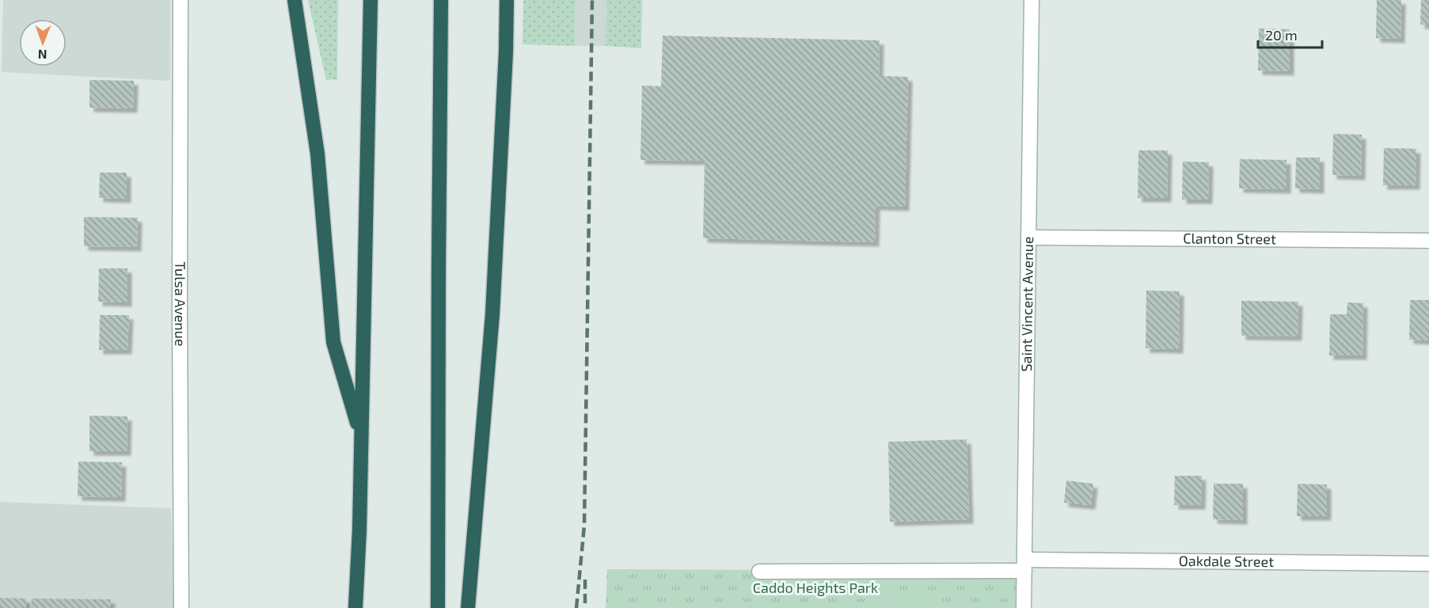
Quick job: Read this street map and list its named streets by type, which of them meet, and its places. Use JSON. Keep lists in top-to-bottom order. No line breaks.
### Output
{"streets":{"street":["Clanton Street","Tulsa Avenue","Saint Vincent Avenue","Oakdale Street"]},"crossings":[["Clanton Street","Saint Vincent Avenue"],["Saint Vincent Avenue","Oakdale Street"]],"parks":["Caddo Heights Park"],"scale_bar":"20 m","north":"bottom"}
